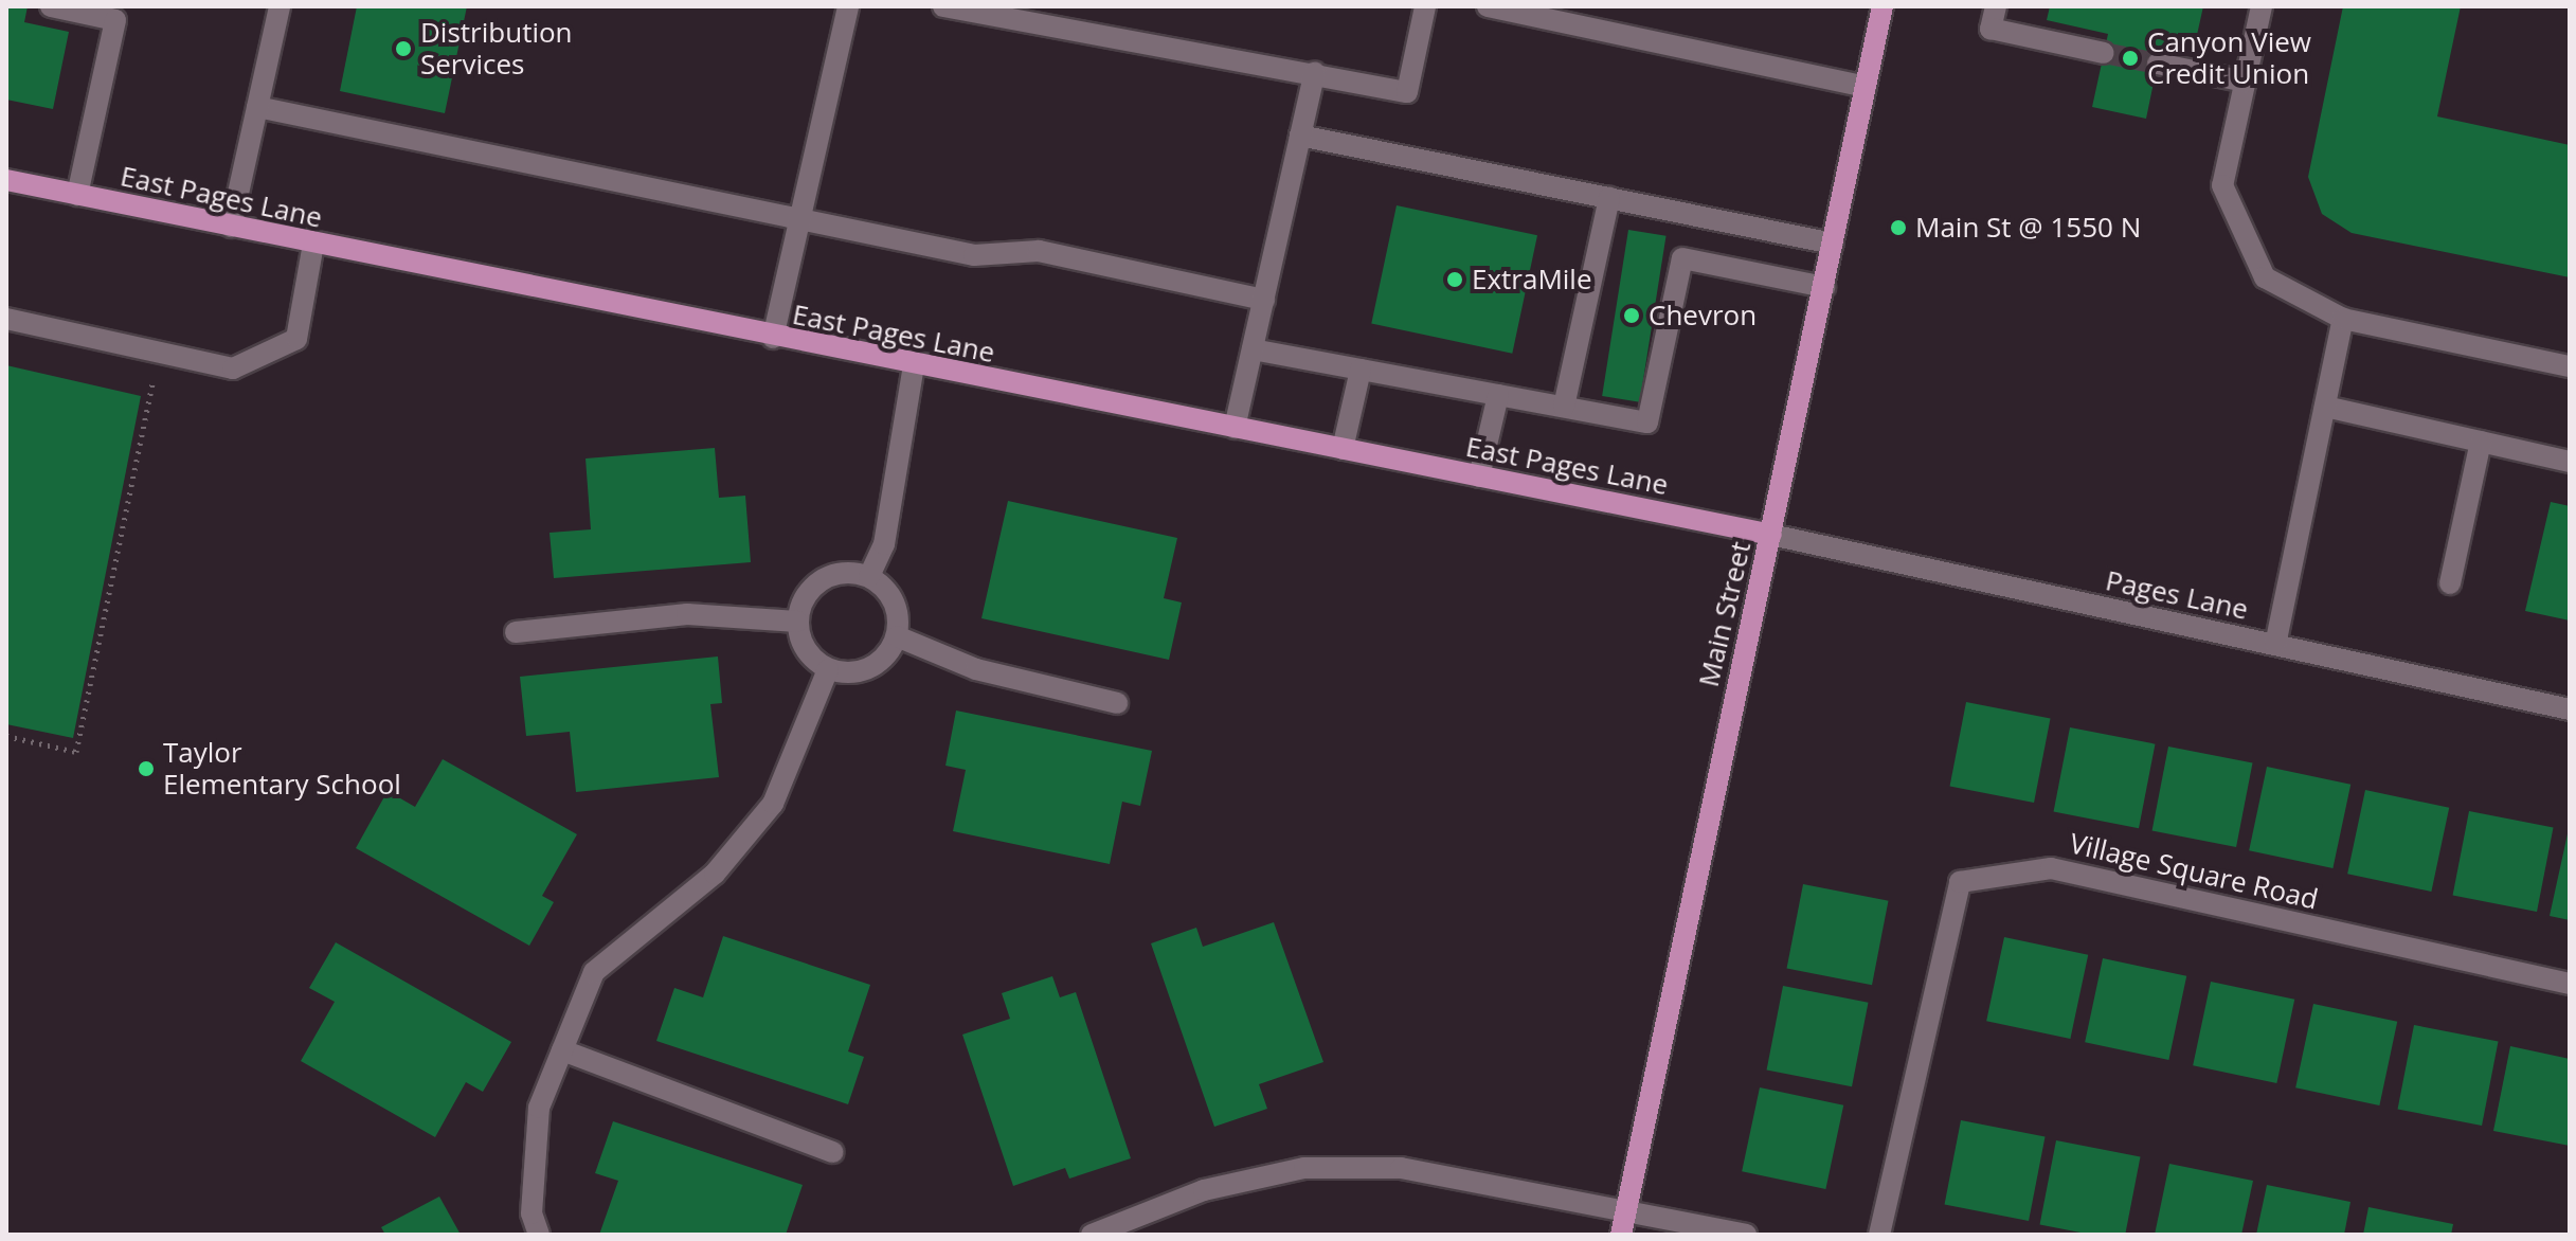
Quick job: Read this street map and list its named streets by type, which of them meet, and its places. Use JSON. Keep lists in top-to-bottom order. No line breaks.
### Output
{"streets":{"main road":["East Pages Lane","Main Street"],"street":["Pages Lane","Village Square Road"]},"crossings":[["East Pages Lane","Pages Lane"],["East Pages Lane","Main Street"],["Pages Lane","Main Street"]],"places":["Distribution Services","Canyon View Credit Union","Main St @ 1550 N","ExtraMile","Chevron","Taylor Elementary School"]}
